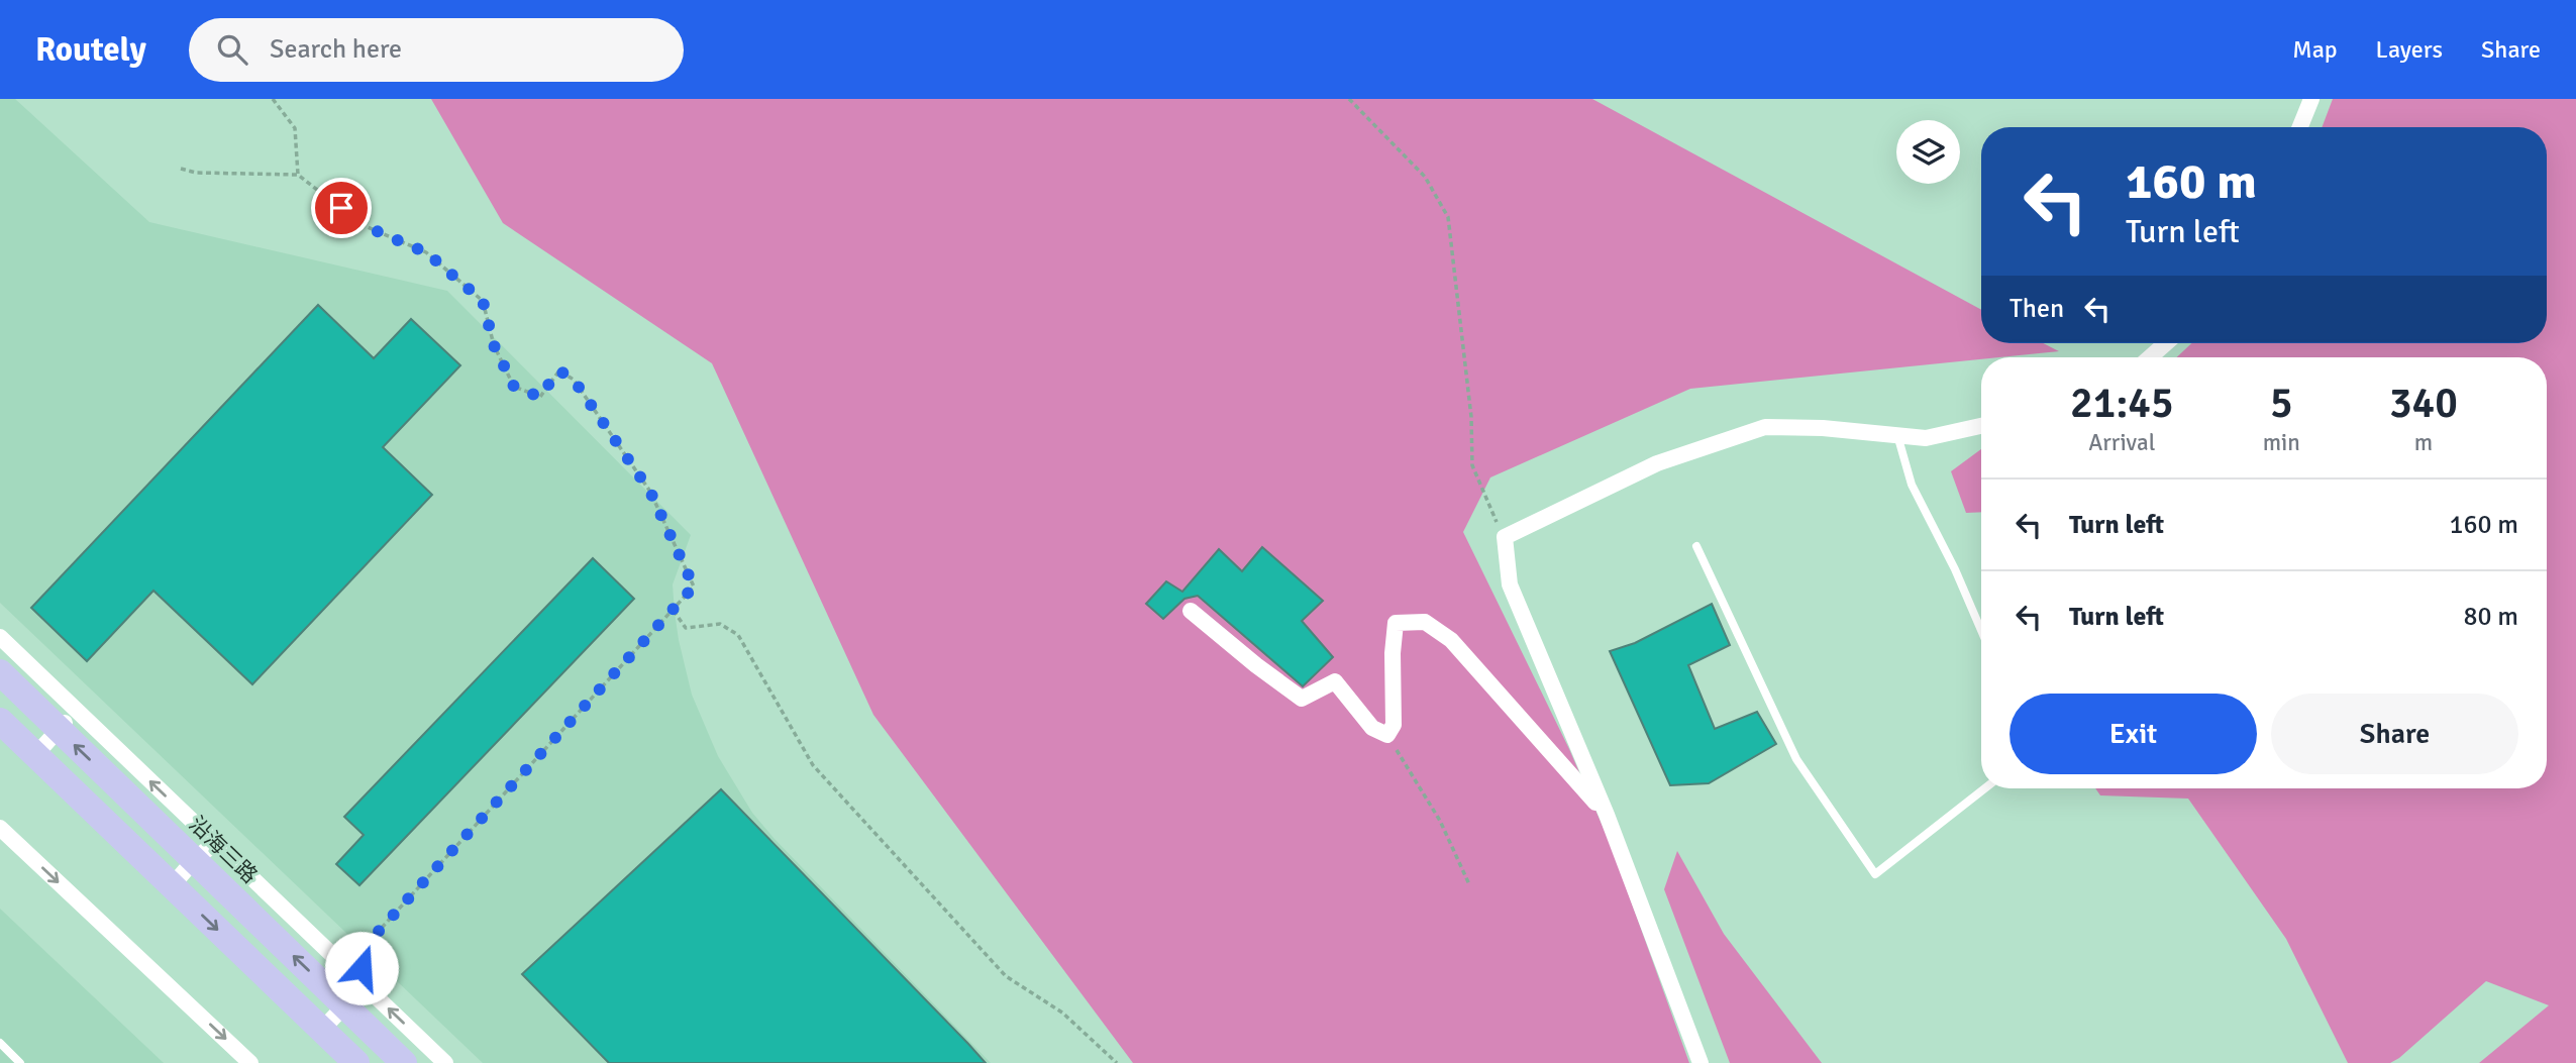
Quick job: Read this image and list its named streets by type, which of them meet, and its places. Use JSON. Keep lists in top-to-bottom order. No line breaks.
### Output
{"streets":{"main road":["沿海三路"]},"page":{"header":"Routely","search":"Search here","nav":["Map","Layers","Share"],"turn":["160 m","Turn left"],"then":"Then","eta":["21:45","Arrival","5","min","340","m"],"list":[{"name":"Turn left","value":"160 m"},{"name":"Turn left","value":"80 m"}],"buttons":["Exit","Share"]}}
